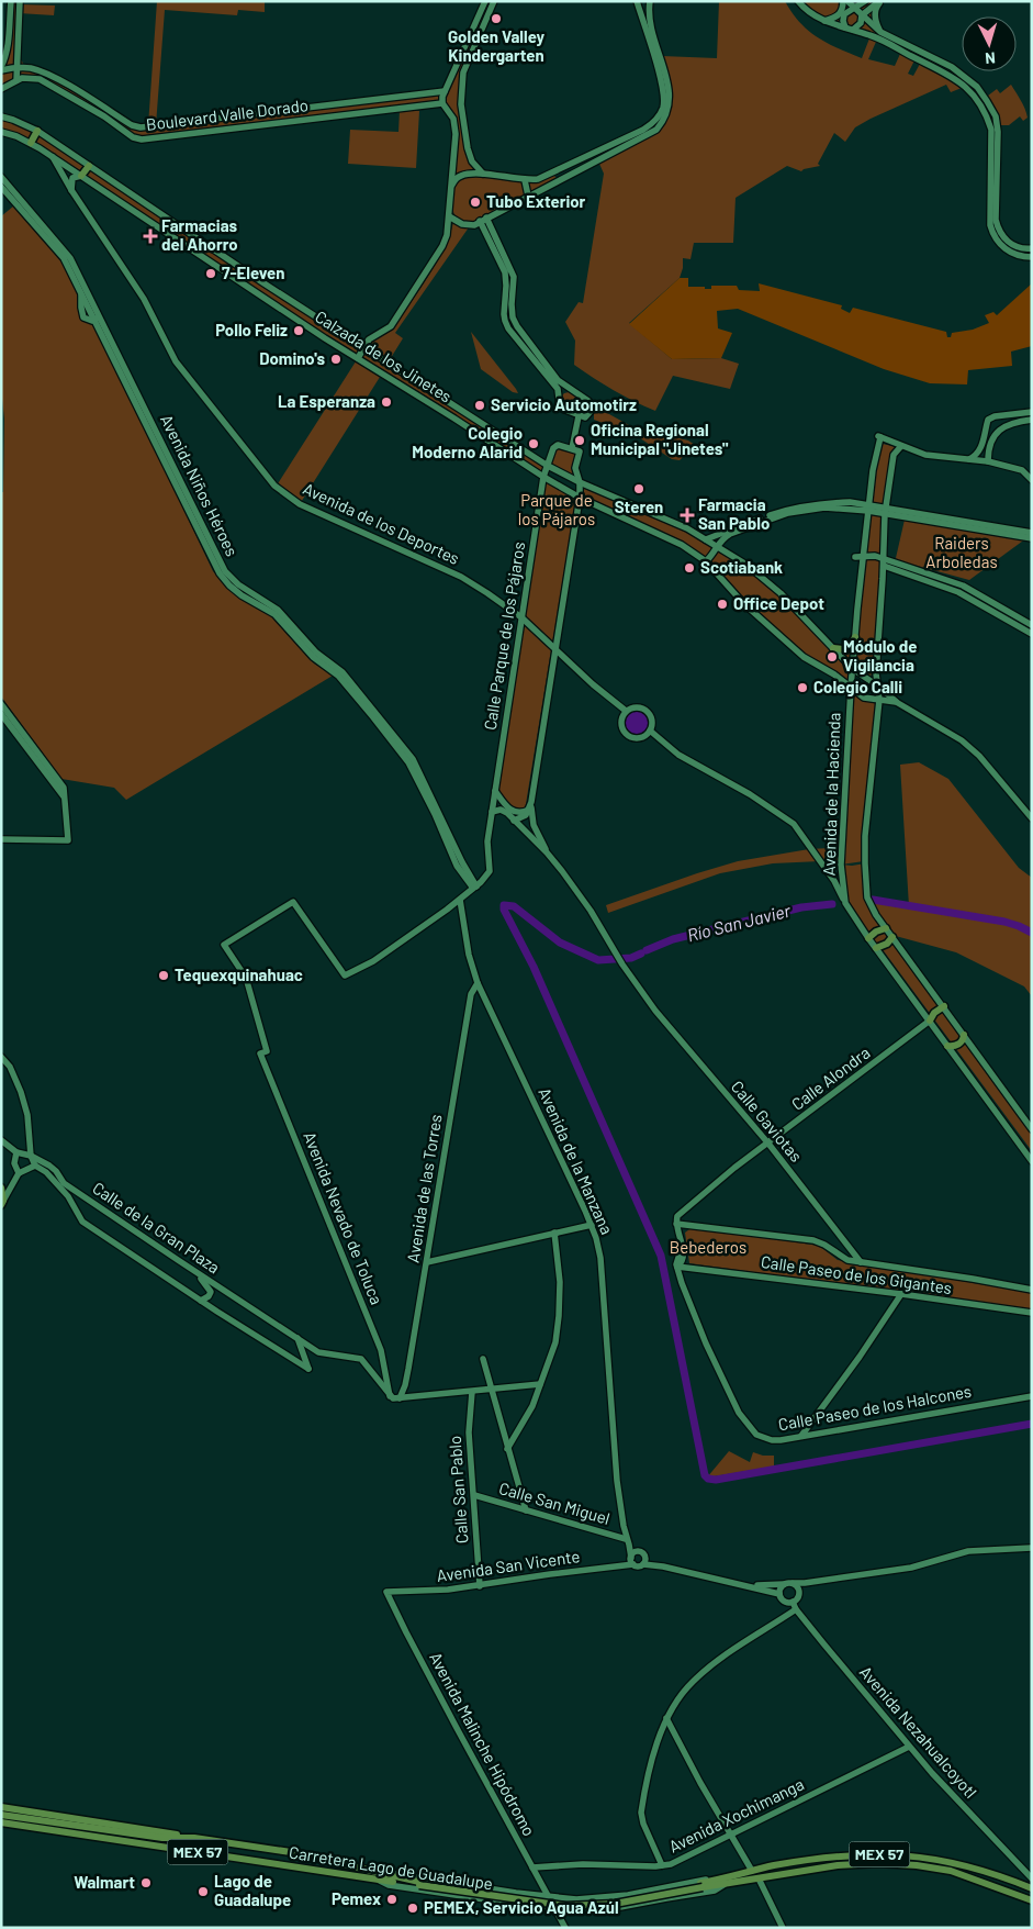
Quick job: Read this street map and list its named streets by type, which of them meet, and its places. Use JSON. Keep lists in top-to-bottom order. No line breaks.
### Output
{"streets":{"main road":["MEX 57","Carretera Lago de Guadalupe"],"street":["Boulevard Valle Dorado","Calzada de los Jinetes","Avenida Niños Héroes","Avenida de los Deportes","Calle Parque de los Pájaros","Avenida de la Hacienda","Calle Alondra","Calle Gaviotas","Avenida de la Manzana","Avenida de las Torres","Avenida Nevado de Toluca","Calle de la Gran Plaza","Calle Paseo de los Gigantes","Calle Paseo de los Halcones","Calle San Pablo","Calle San Miguel","Avenida San Vicente","Avenida Nezahualcoyotl","Avenida Malinche Hipódromo","Avenida Xochimanga"]},"crossings":[["Calzada de los Jinetes","Avenida de los Deportes"],["Calzada de los Jinetes","Calle Parque de los Pájaros"],["Calzada de los Jinetes","Avenida de la Hacienda"],["Avenida Niños Héroes","Calle Parque de los Pájaros"],["Avenida de los Deportes","Calle Parque de los Pájaros"],["Avenida de la Hacienda","Calle Alondra"],["Calle Alondra","Calle Gaviotas"],["Calle Alondra","Calle Paseo de los Gigantes"],["Calle Gaviotas","Calle Paseo de los Gigantes"],["Avenida de la Manzana","Avenida de las Torres"],["Avenida de la Manzana","Avenida Nevado de Toluca"],["Avenida de la Manzana","Calle San Miguel"],["Avenida de la Manzana","Avenida San Vicente"],["Avenida de las Torres","Avenida Nevado de Toluca"],["Avenida de las Torres","Calle de la Gran Plaza"],["Avenida Nevado de Toluca","Calle de la Gran Plaza"],["Calle Paseo de los Gigantes","Calle Paseo de los Halcones"],["Calle San Pablo","Calle San Miguel"],["Calle San Pablo","Avenida San Vicente"],["Avenida San Vicente","Avenida Malinche Hipódromo"],["Avenida Nezahualcoyotl","Avenida Xochimanga"],["Avenida Nezahualcoyotl","Carretera Lago de Guadalupe"],["Avenida Malinche Hipódromo","Avenida Xochimanga"],["Avenida Malinche Hipódromo","Carretera Lago de Guadalupe"]],"water":["Río San Javier"],"parks":["Parque de los Pájaros","Raiders Arboledas","Bebederos"],"places":{"other":["Golden Valley Kindergarten","Tubo Exterior","7-Eleven","Pollo Feliz","Domino's","La Esperanza","Servicio Automotirz","Oficina Regional Municipal \"Jinetes\"","Colegio Moderno Alarid","Steren","Scotiabank","Office Depot","Módulo de Vigilancia","Colegio Calli","Tequexquinahuac","Walmart","Lago de Guadalupe","Pemex","PEMEX, Servicio Agua Azúl"],"health":["Farmacias del Ahorro","Farmacia San Pablo"]},"north":"bottom"}
